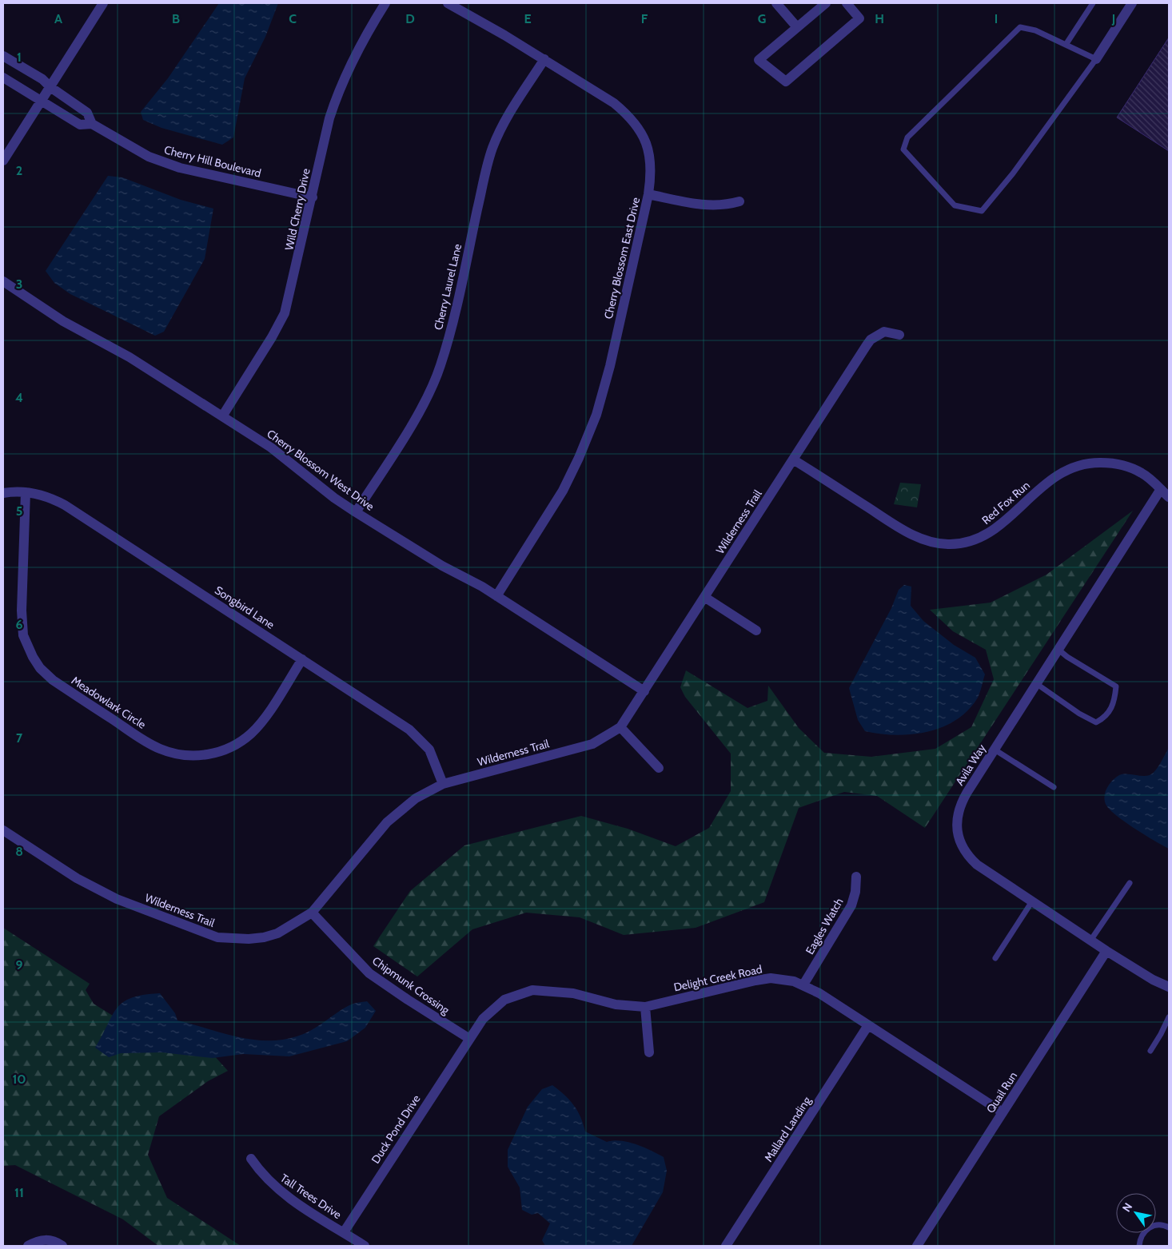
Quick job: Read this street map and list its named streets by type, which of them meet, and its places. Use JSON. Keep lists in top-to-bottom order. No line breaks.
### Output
{"streets":{"street":["Cherry Hill Boulevard","Wild Cherry Drive","Cherry Blossom East Drive","Cherry Laurel Lane","Cherry Blossom West Drive","Red Fox Run","Wilderness Trail","Songbird Lane","Meadowlark Circle","Avila Way","Eagles Watch","Delight Creek Road","Chipmunk Crossing","Quail Run","Duck Pond Drive","Mallard Landing","Tall Trees Drive"]},"crossings":[["Cherry Hill Boulevard","Wild Cherry Drive"],["Wild Cherry Drive","Cherry Blossom West Drive"],["Cherry Blossom East Drive","Cherry Laurel Lane"],["Cherry Blossom East Drive","Cherry Blossom West Drive"],["Cherry Laurel Lane","Cherry Blossom West Drive"],["Cherry Blossom West Drive","Wilderness Trail"],["Red Fox Run","Wilderness Trail"],["Red Fox Run","Avila Way"],["Wilderness Trail","Songbird Lane"],["Wilderness Trail","Chipmunk Crossing"],["Songbird Lane","Meadowlark Circle"],["Avila Way","Quail Run"],["Eagles Watch","Delight Creek Road"],["Delight Creek Road","Chipmunk Crossing"],["Delight Creek Road","Quail Run"],["Delight Creek Road","Duck Pond Drive"],["Delight Creek Road","Mallard Landing"],["Chipmunk Crossing","Duck Pond Drive"],["Duck Pond Drive","Tall Trees Drive"]],"north":"top left","grid":{"columns":["A","B","C","D","E","F","G","H","I","J"],"rows":["1","2","3","4","5","6","7","8","9","10","11"]}}
